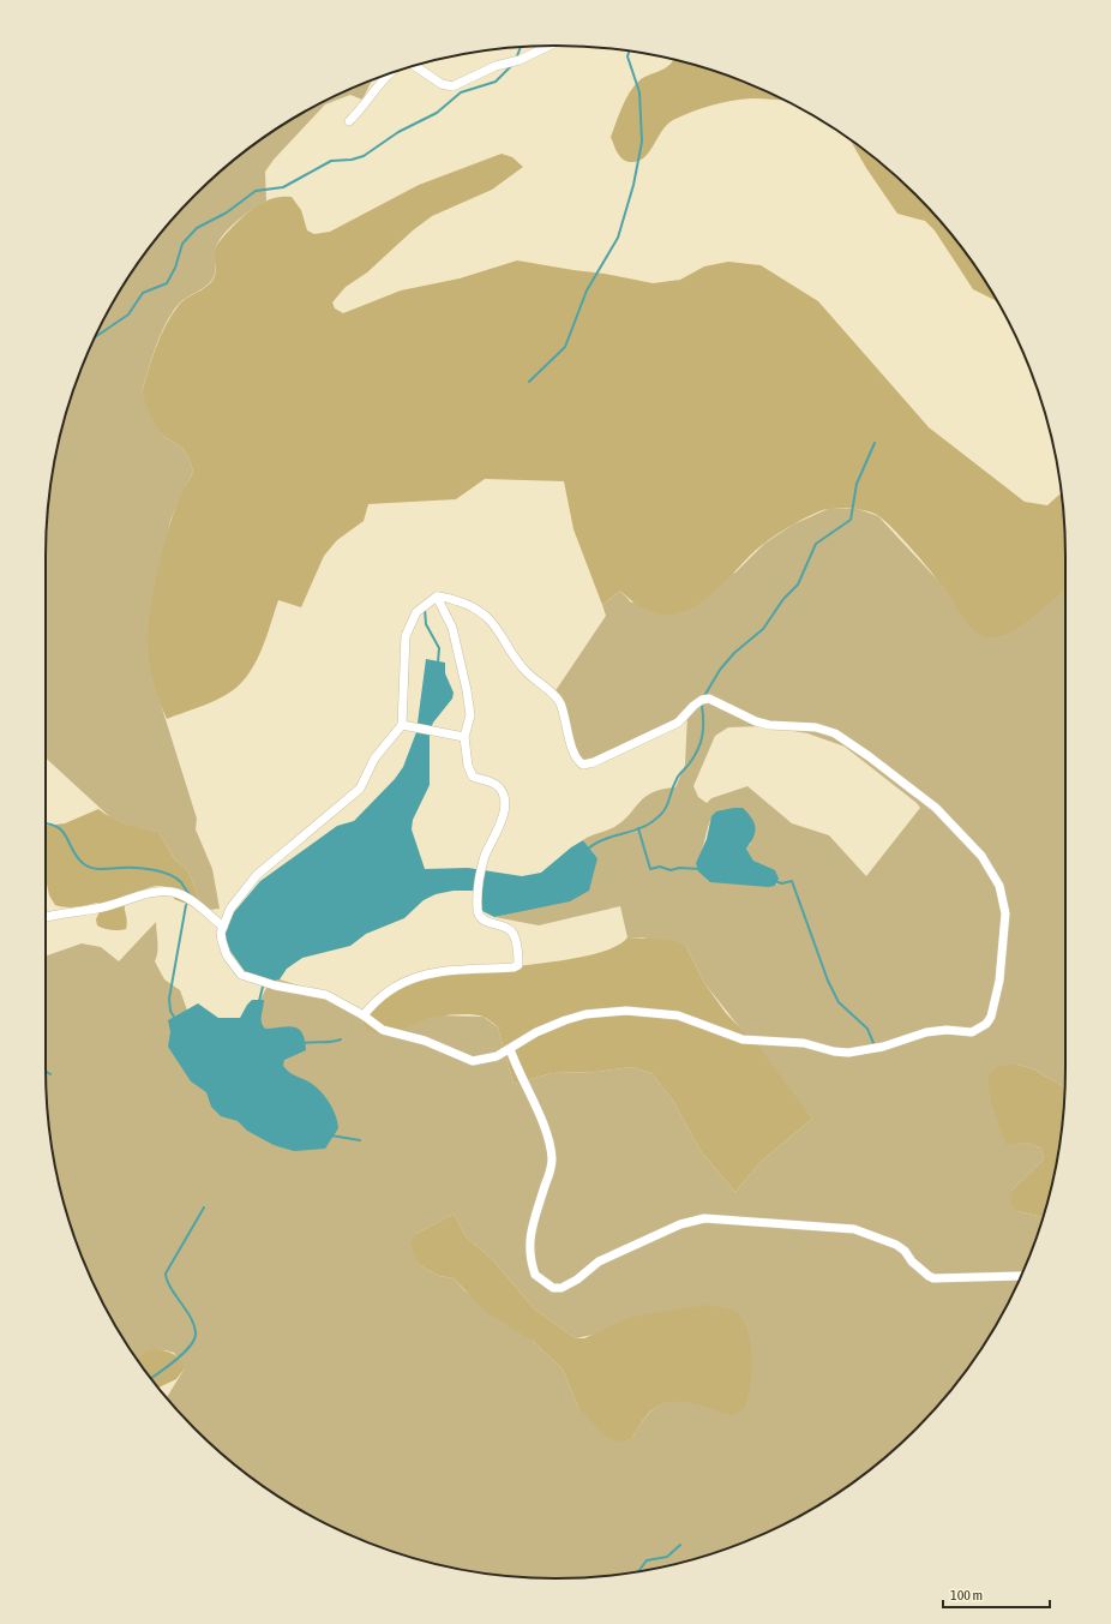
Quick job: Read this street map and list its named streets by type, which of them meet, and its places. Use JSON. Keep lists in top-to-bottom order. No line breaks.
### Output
{"scale_bar":"100 m"}
